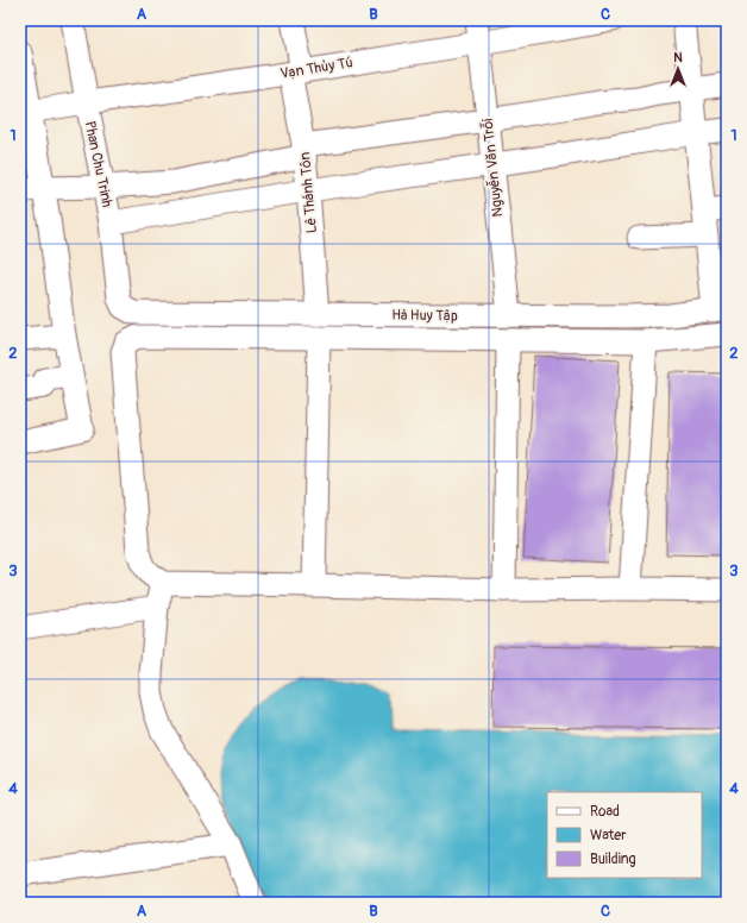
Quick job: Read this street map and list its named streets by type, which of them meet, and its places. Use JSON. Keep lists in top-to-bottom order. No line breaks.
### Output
{"streets":{"street":["Vạn Thủy Tú","Phan Chu Trinh","Nguyễn Văn Trỗi","Lê Thánh Tôn","Hà Huy Tập"]},"crossings":[["Vạn Thủy Tú","Phan Chu Trinh"],["Vạn Thủy Tú","Nguyễn Văn Trỗi"],["Vạn Thủy Tú","Lê Thánh Tôn"],["Phan Chu Trinh","Hà Huy Tập"],["Nguyễn Văn Trỗi","Hà Huy Tập"],["Lê Thánh Tôn","Hà Huy Tập"]],"legend":["Road","Water","Building"],"north":"top","grid":{"columns":["A","B","C"],"rows":["1","2","3","4"]}}
